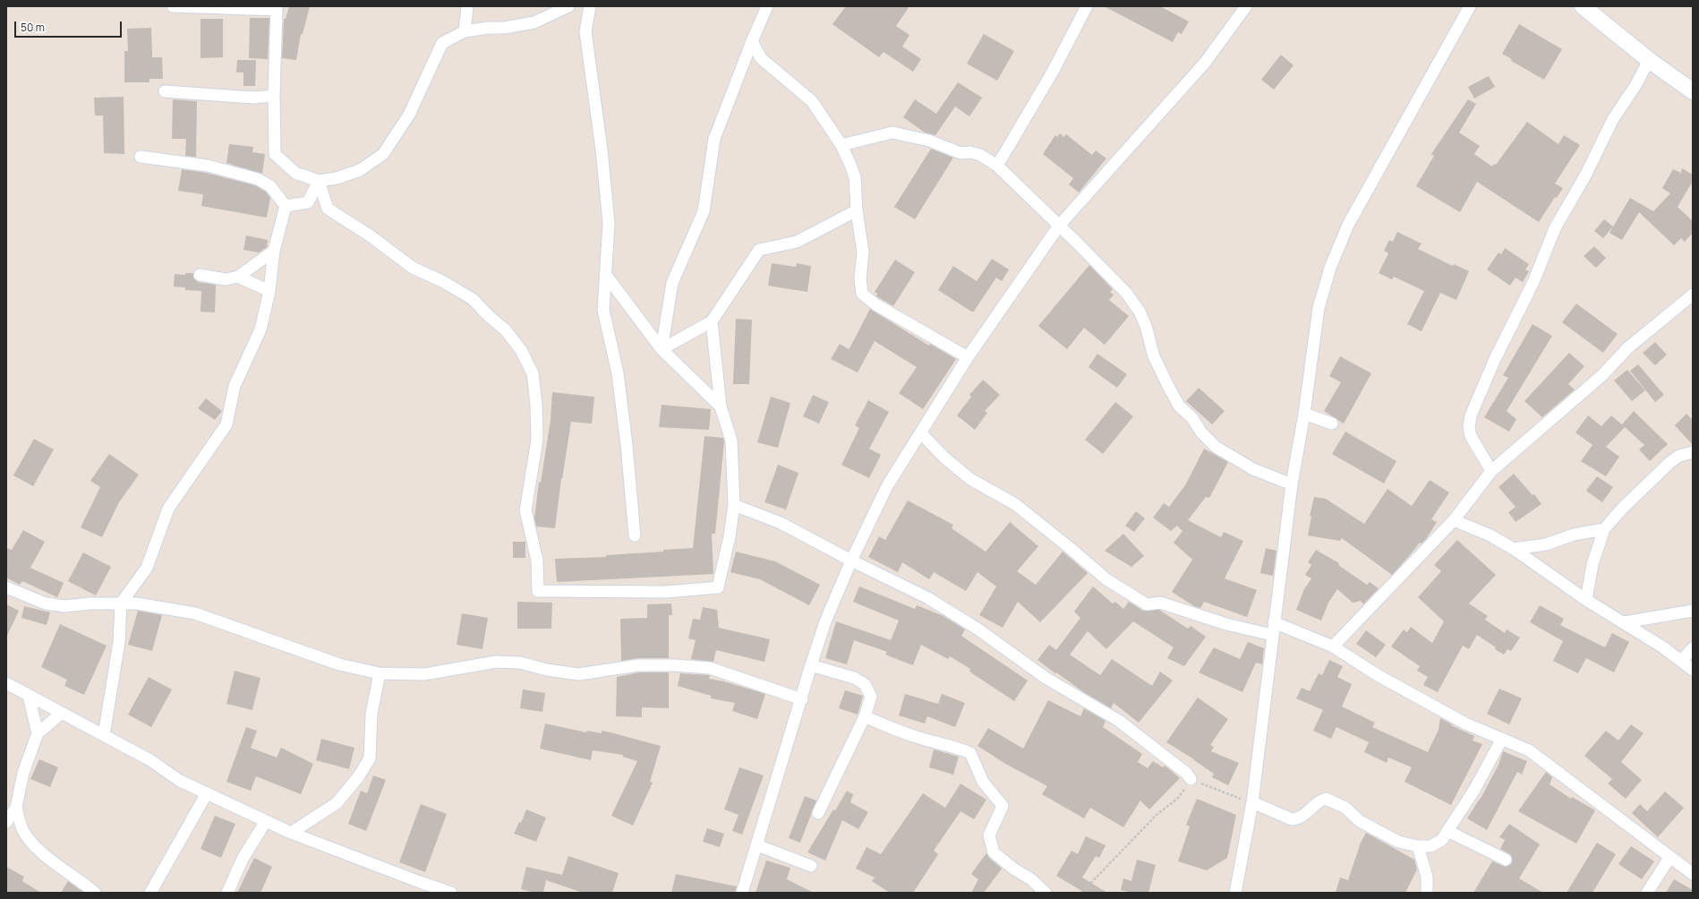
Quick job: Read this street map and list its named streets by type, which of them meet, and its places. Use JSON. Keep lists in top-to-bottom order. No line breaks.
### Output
{"scale_bar":"50 m"}
